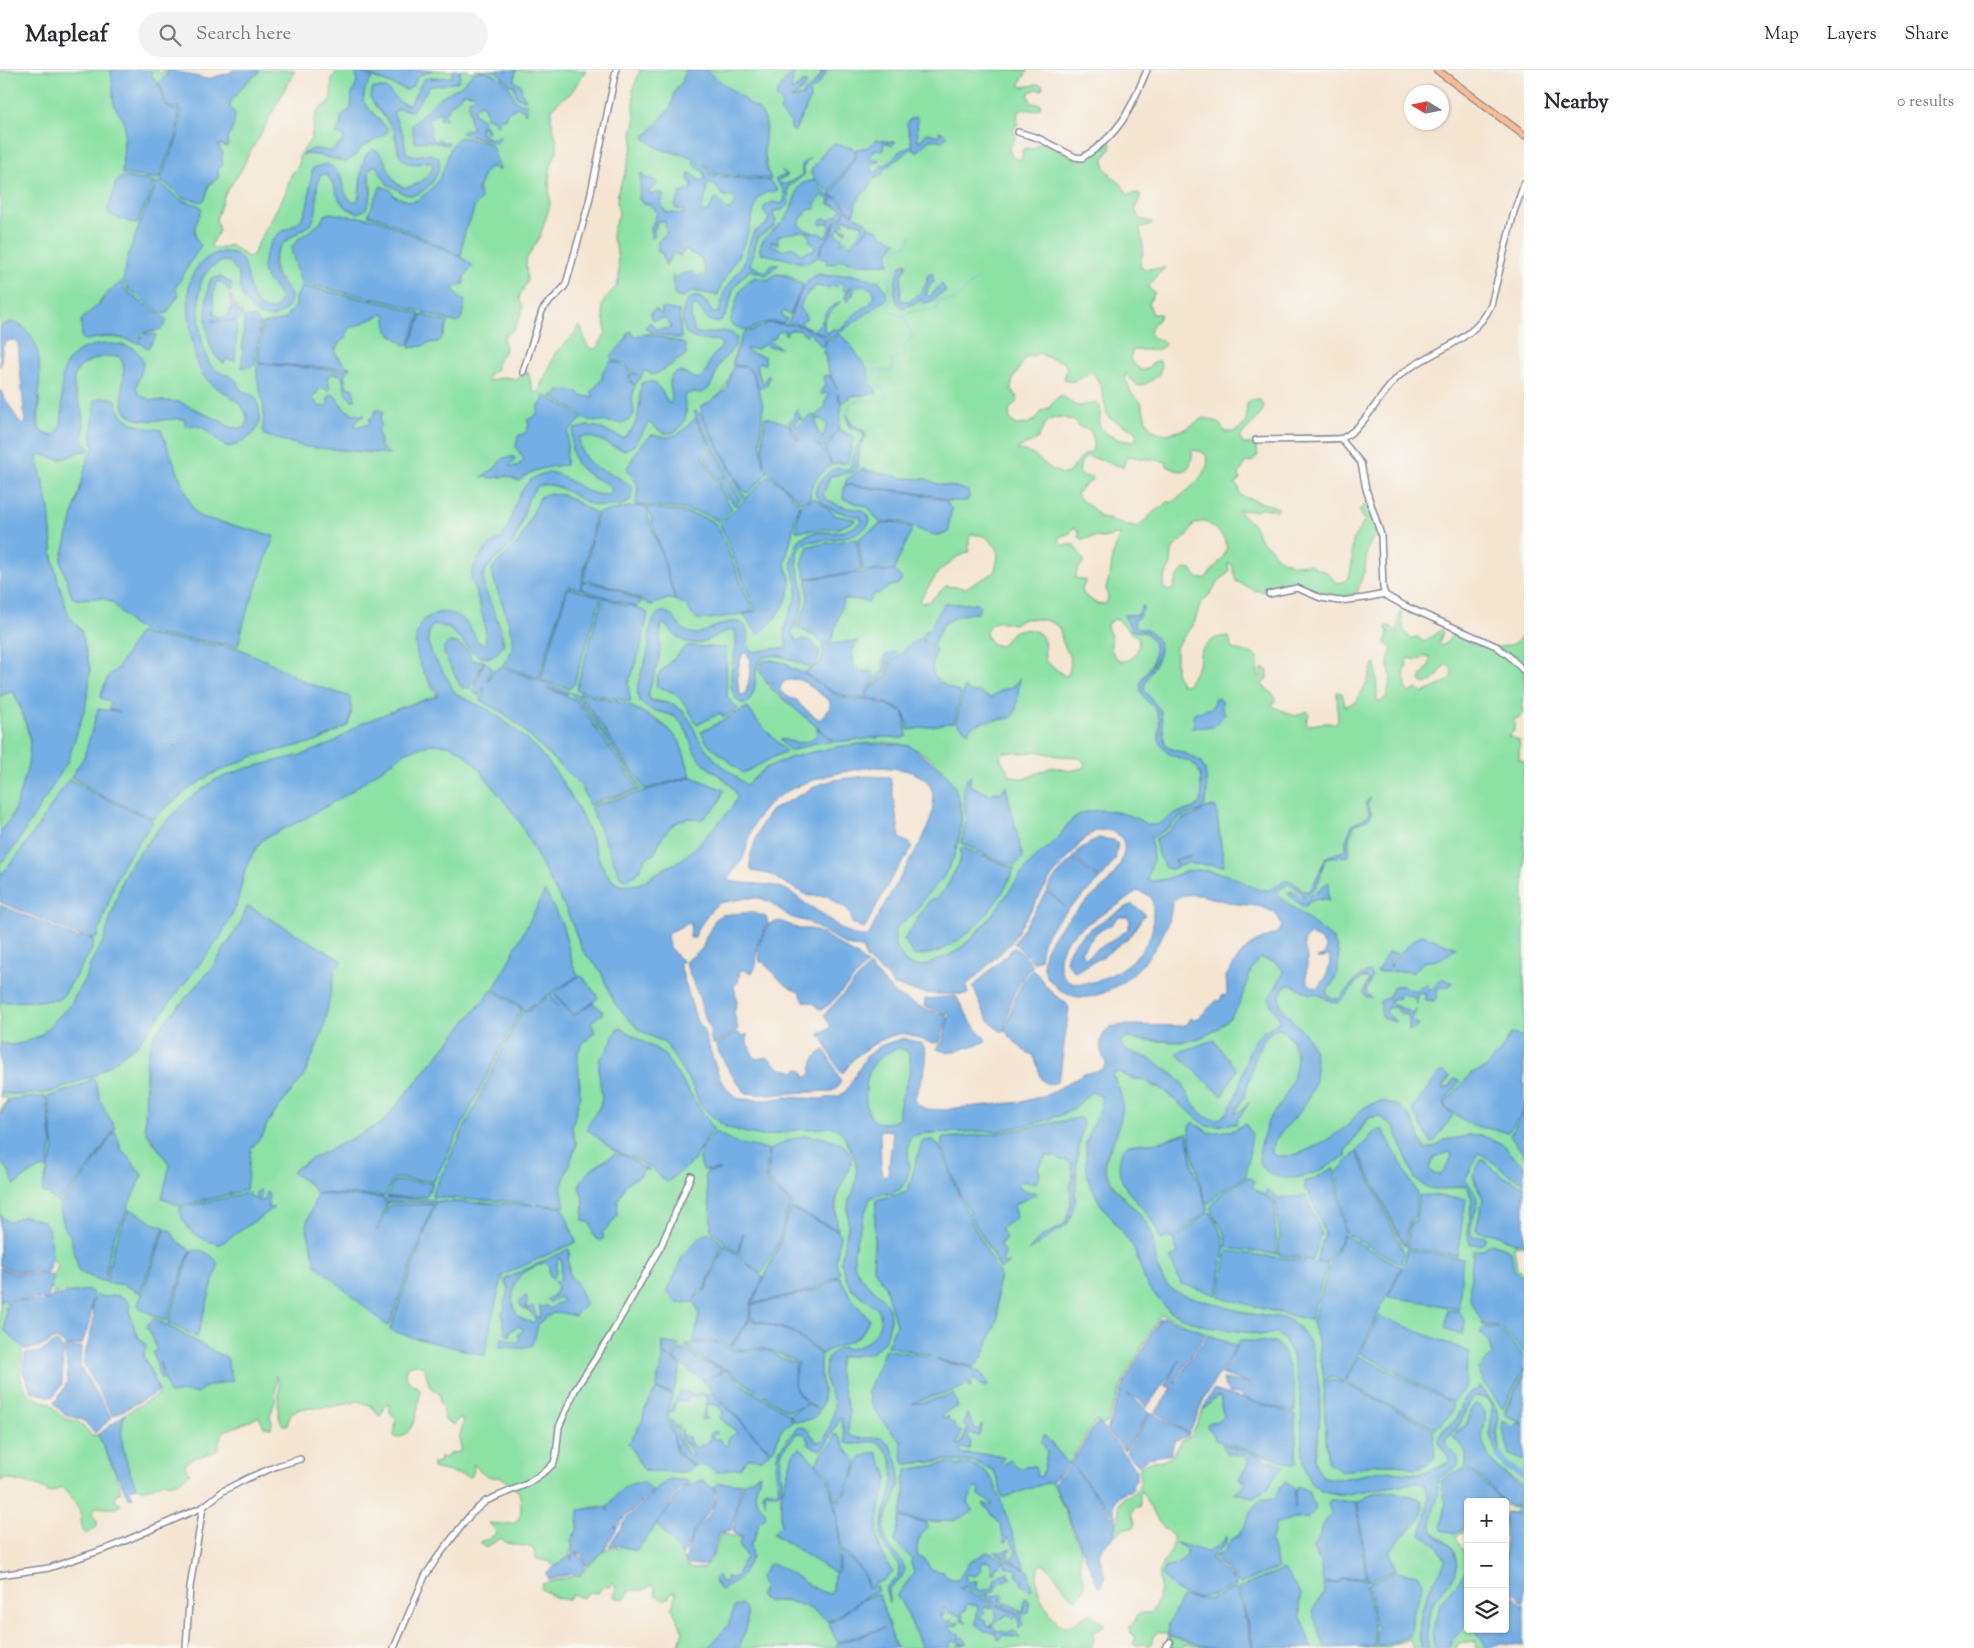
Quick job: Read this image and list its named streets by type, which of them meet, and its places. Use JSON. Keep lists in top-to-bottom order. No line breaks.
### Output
{"north":"left","page":{"header":"Mapleaf","search":"Search here","nav":["Map","Layers","Share"],"heading":["Nearby","0 results"],"map_buttons":["+","−"]}}
